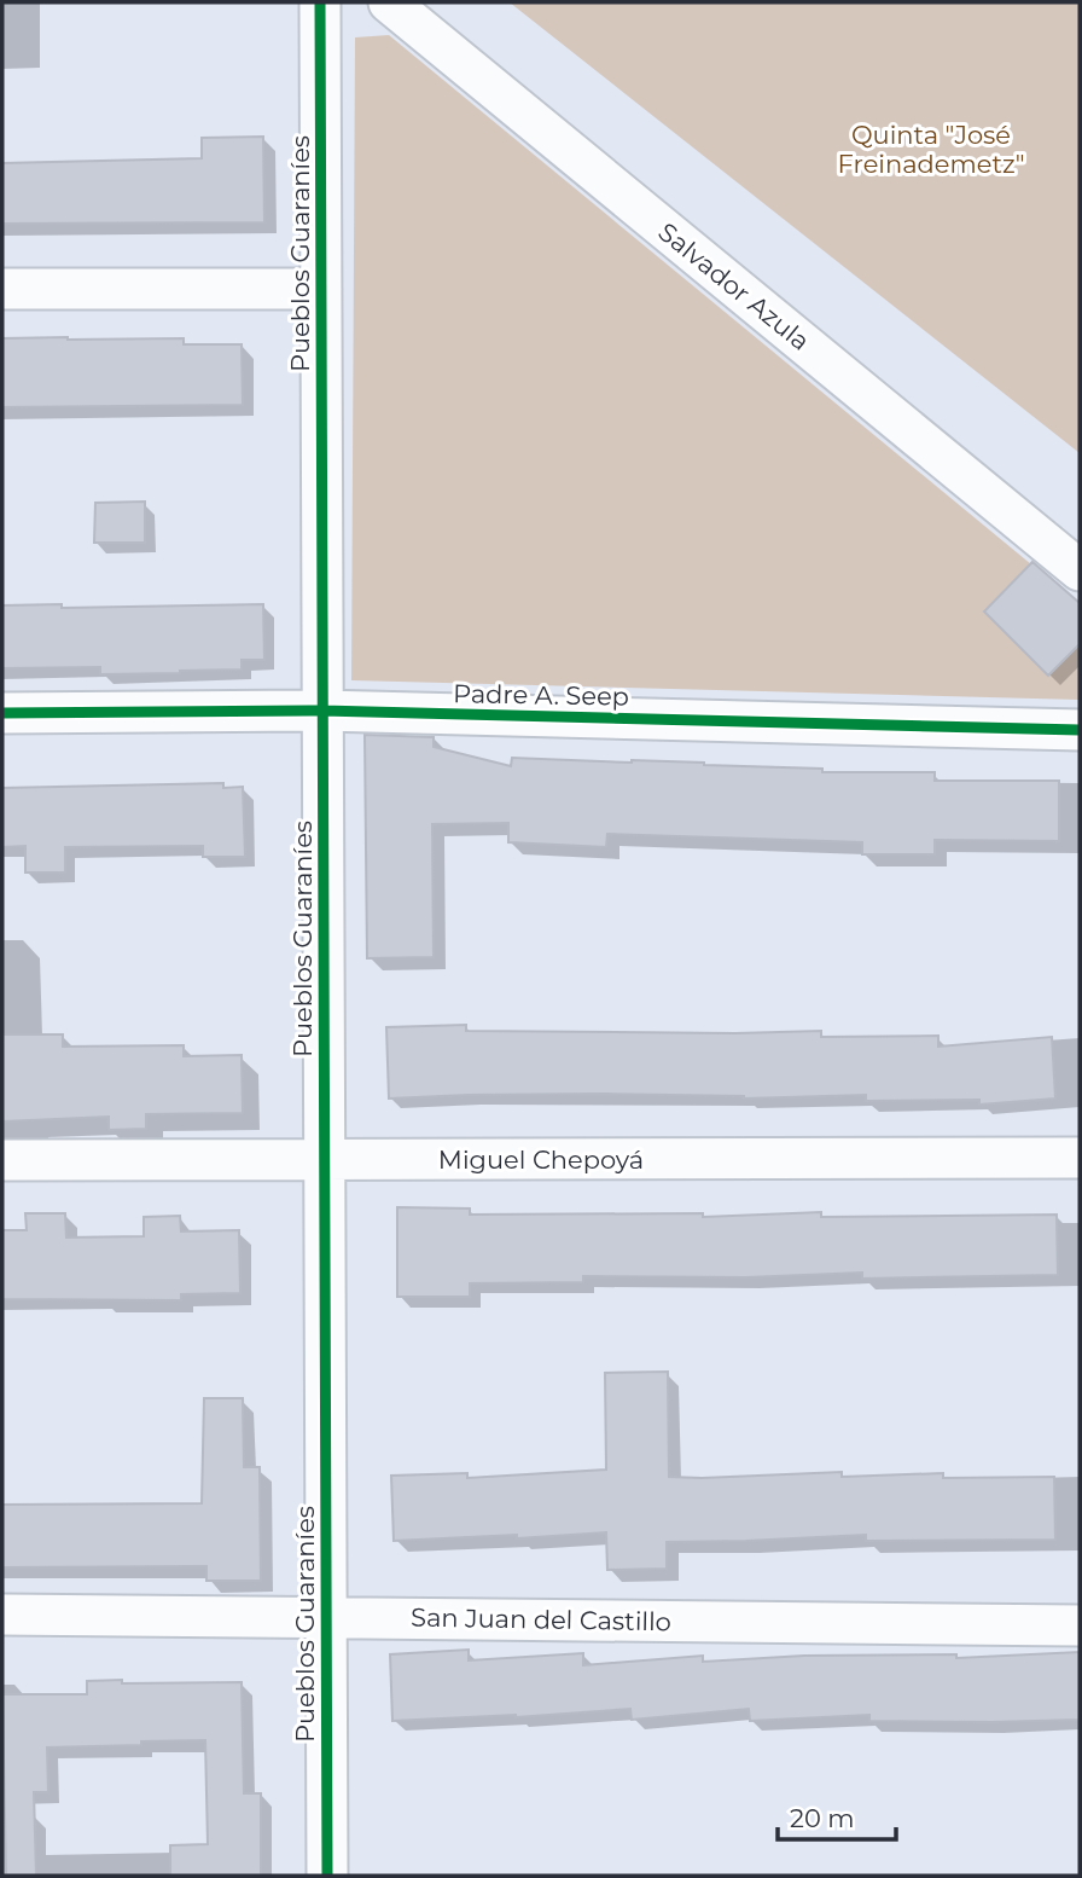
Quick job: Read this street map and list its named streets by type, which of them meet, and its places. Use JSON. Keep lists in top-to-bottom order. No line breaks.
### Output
{"streets":{"street":["Pueblos Guaraníes","Salvador Azula","Padre A. Seep","Miguel Chepoyá","San Juan del Castillo"]},"crossings":[["Pueblos Guaraníes","Padre A. Seep"],["Pueblos Guaraníes","Miguel Chepoyá"],["Pueblos Guaraníes","San Juan del Castillo"]],"parks":["Quinta \"José Freinademetz\""],"scale_bar":"20 m"}
